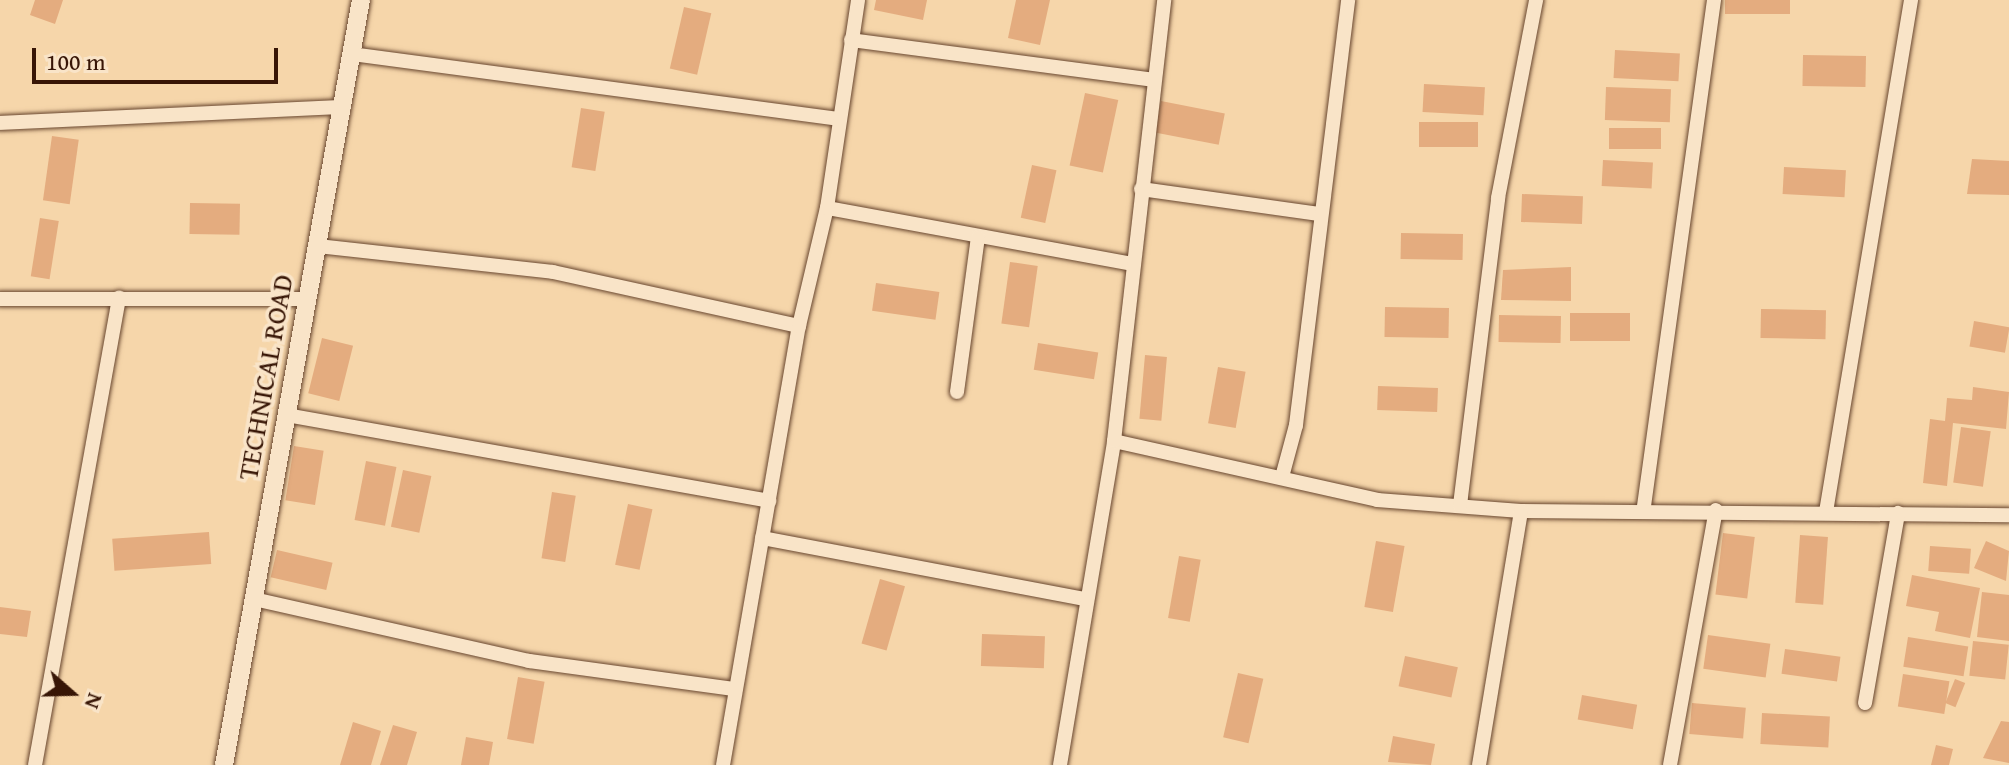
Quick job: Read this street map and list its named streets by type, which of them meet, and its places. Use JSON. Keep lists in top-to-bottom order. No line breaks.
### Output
{"streets":{"street":["TECHNICAL ROAD"]},"scale_bar":"100 m","north":"right"}
